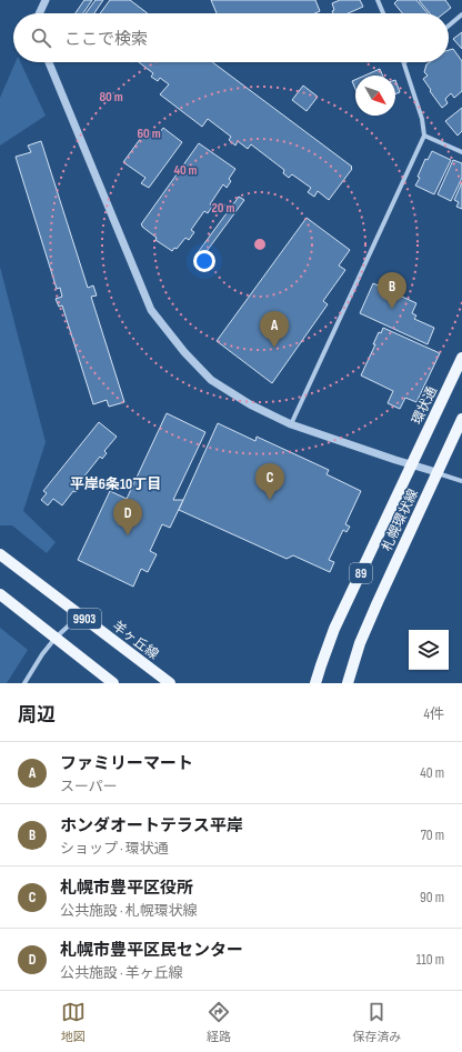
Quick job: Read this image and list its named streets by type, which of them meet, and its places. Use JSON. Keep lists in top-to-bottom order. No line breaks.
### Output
{"streets":{"main road":["環状通","札幌環状線","89","9903","羊ヶ丘線"]},"crossings":[["環状通","札幌環状線"]],"districts":["平岸6条10丁目"],"north":"bottom right","page":{"search":"ここで検索","pins":["B","A","C","D"],"heading":["周辺","4件"],"list":[{"mark":"A","name":"ファミリーマート","note":"スーパー","value":"40 m"},{"mark":"B","name":"ホンダオートテラス平岸","note":"ショップ · 環状通","value":"70 m"},{"mark":"C","name":"札幌市豊平区役所","note":"公共施設 · 札幌環状線","value":"90 m"},{"mark":"D","name":"札幌市豊平区民センター","note":"公共施設 · 羊ヶ丘線","value":"110 m"}],"nav":["地図","経路","保存済み"]},"rings":["80 m","60 m","40 m","20 m"]}
